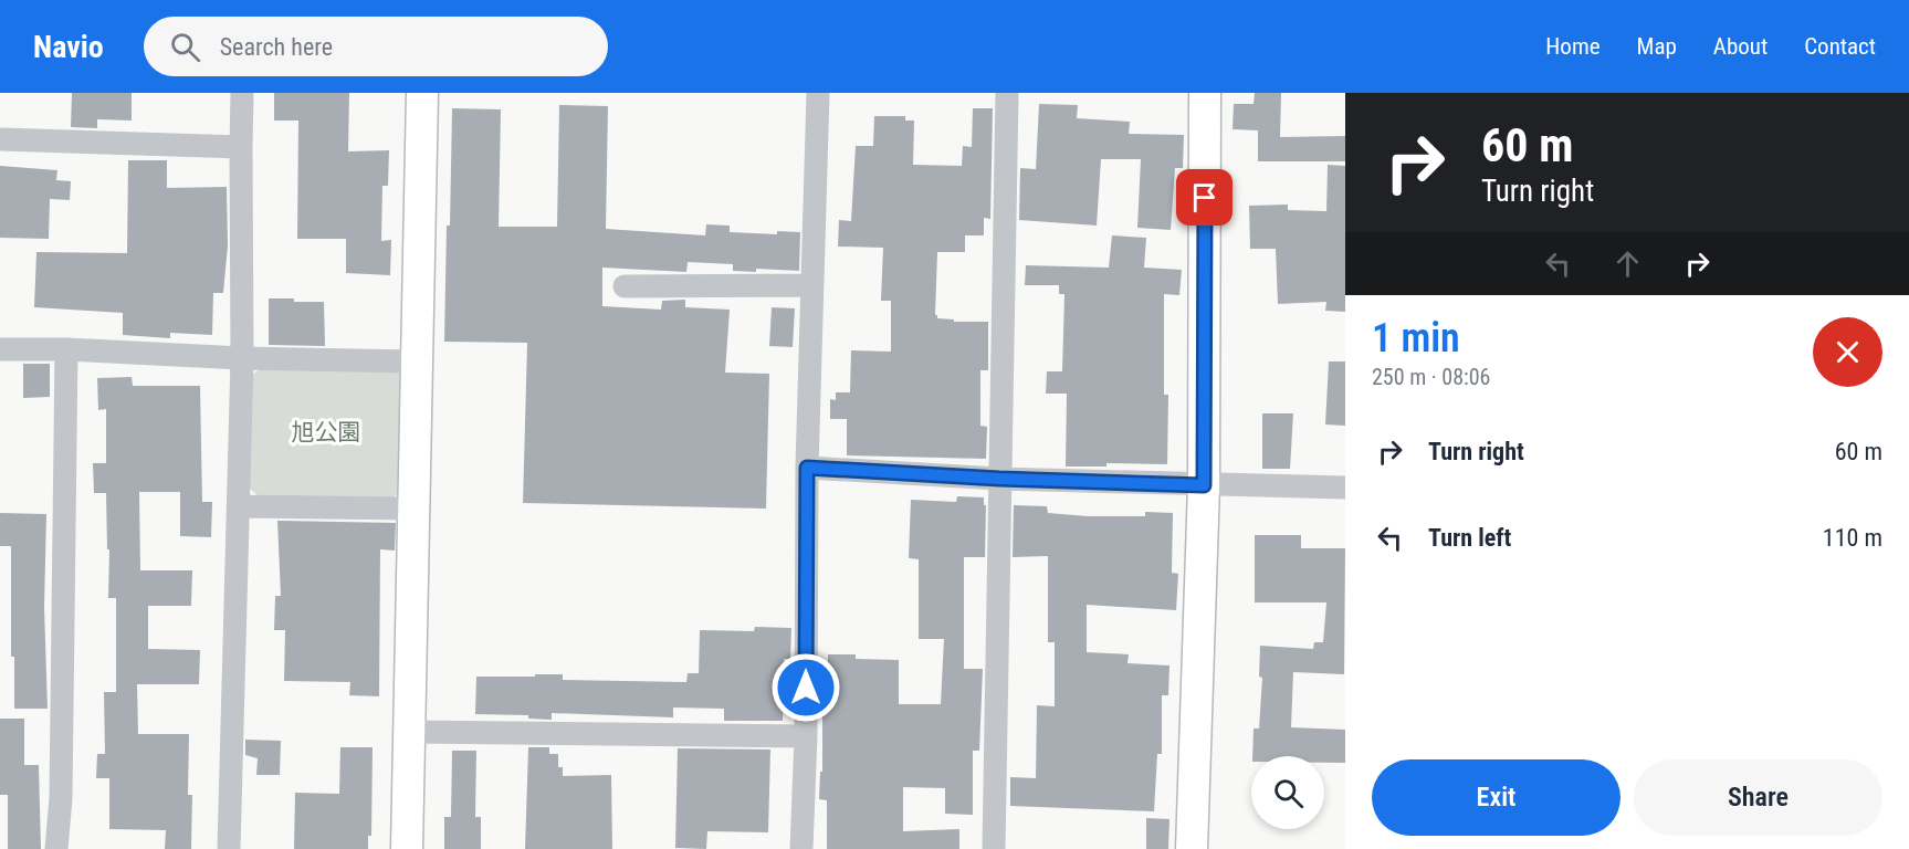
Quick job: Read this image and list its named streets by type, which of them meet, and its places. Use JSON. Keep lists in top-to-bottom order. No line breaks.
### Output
{"parks":["旭公園"],"page":{"header":"Navio","search":"Search here","nav":["Home","Map","About","Contact"],"turn":["60 m","Turn right"],"heading":["1 min","250 m · 08:06"],"list":[{"name":"Turn right","value":"60 m"},{"name":"Turn left","value":"110 m"}],"buttons":["Exit","Share"]}}
